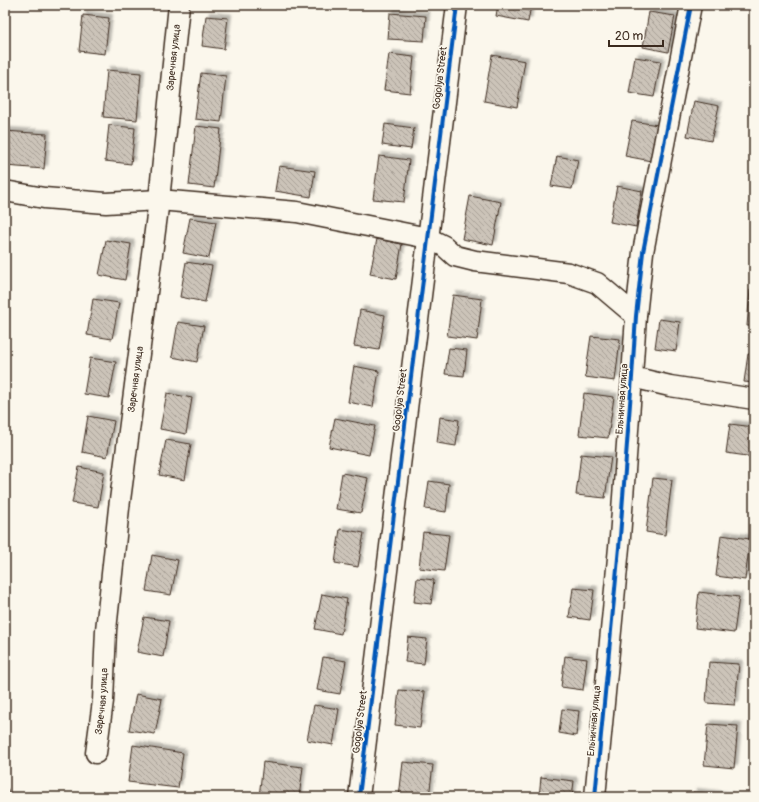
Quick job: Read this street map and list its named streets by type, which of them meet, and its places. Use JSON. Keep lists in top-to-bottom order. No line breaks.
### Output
{"streets":{"street":["Заречная улица","Gogolya Street","Ельничная улица"]},"scale_bar":"20 m"}
